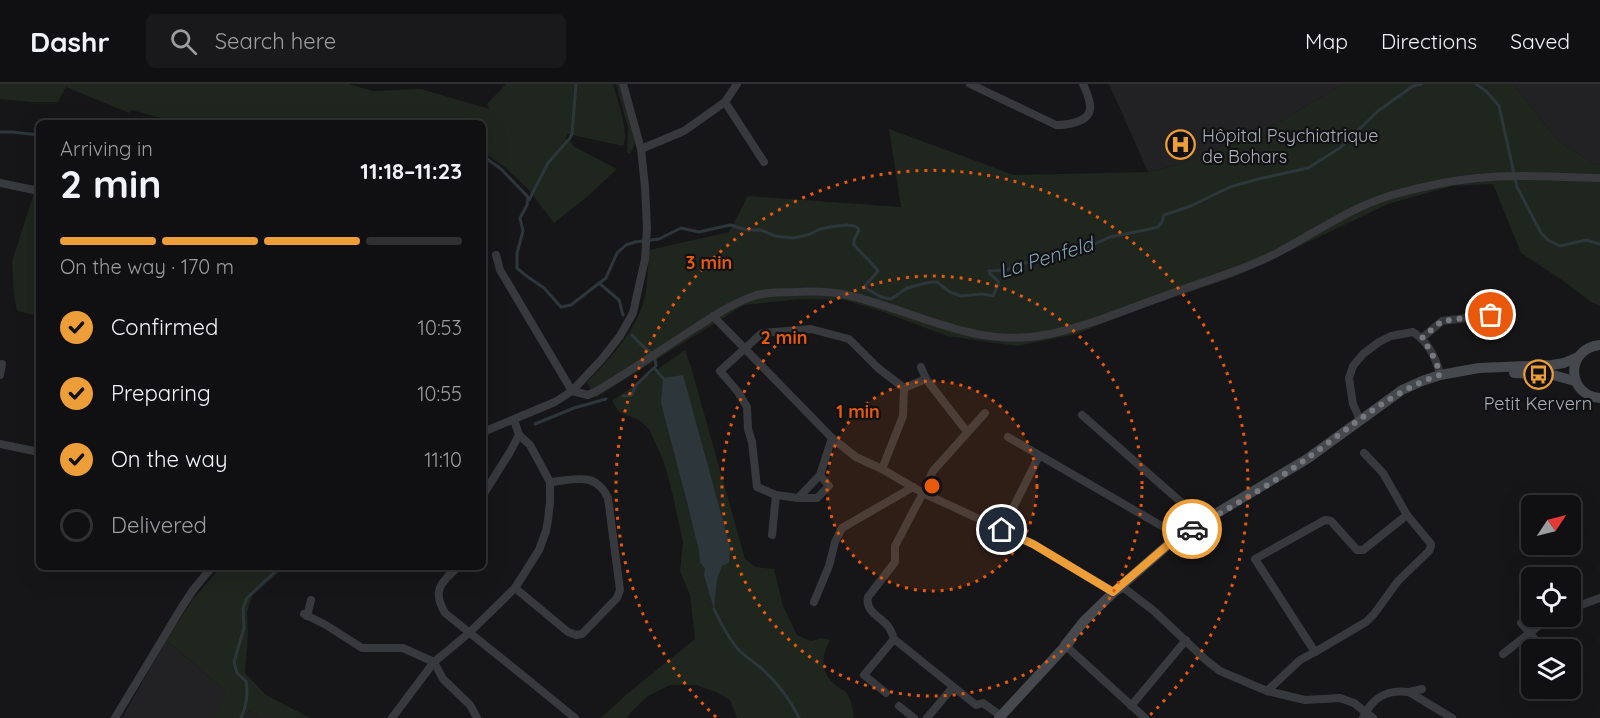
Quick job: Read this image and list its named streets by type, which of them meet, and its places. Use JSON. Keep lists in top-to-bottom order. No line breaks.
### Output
{"water":["La Penfeld"],"places":{"hospital":["Hôpital Psychiatrique de Bohars"],"bus stop":["Petit Kervern"]},"north":"top right","page":{"header":"Dashr","search":"Search here","nav":["Map","Directions","Saved"],"heading":["2 min","Arriving in","11:18–11:23"],"bar":"On the way · 170 m","list":[["Confirmed","10:53"],["Preparing","10:55"],["On the way","11:10"],"Delivered"]},"rings":["3 min","2 min","1 min"]}
